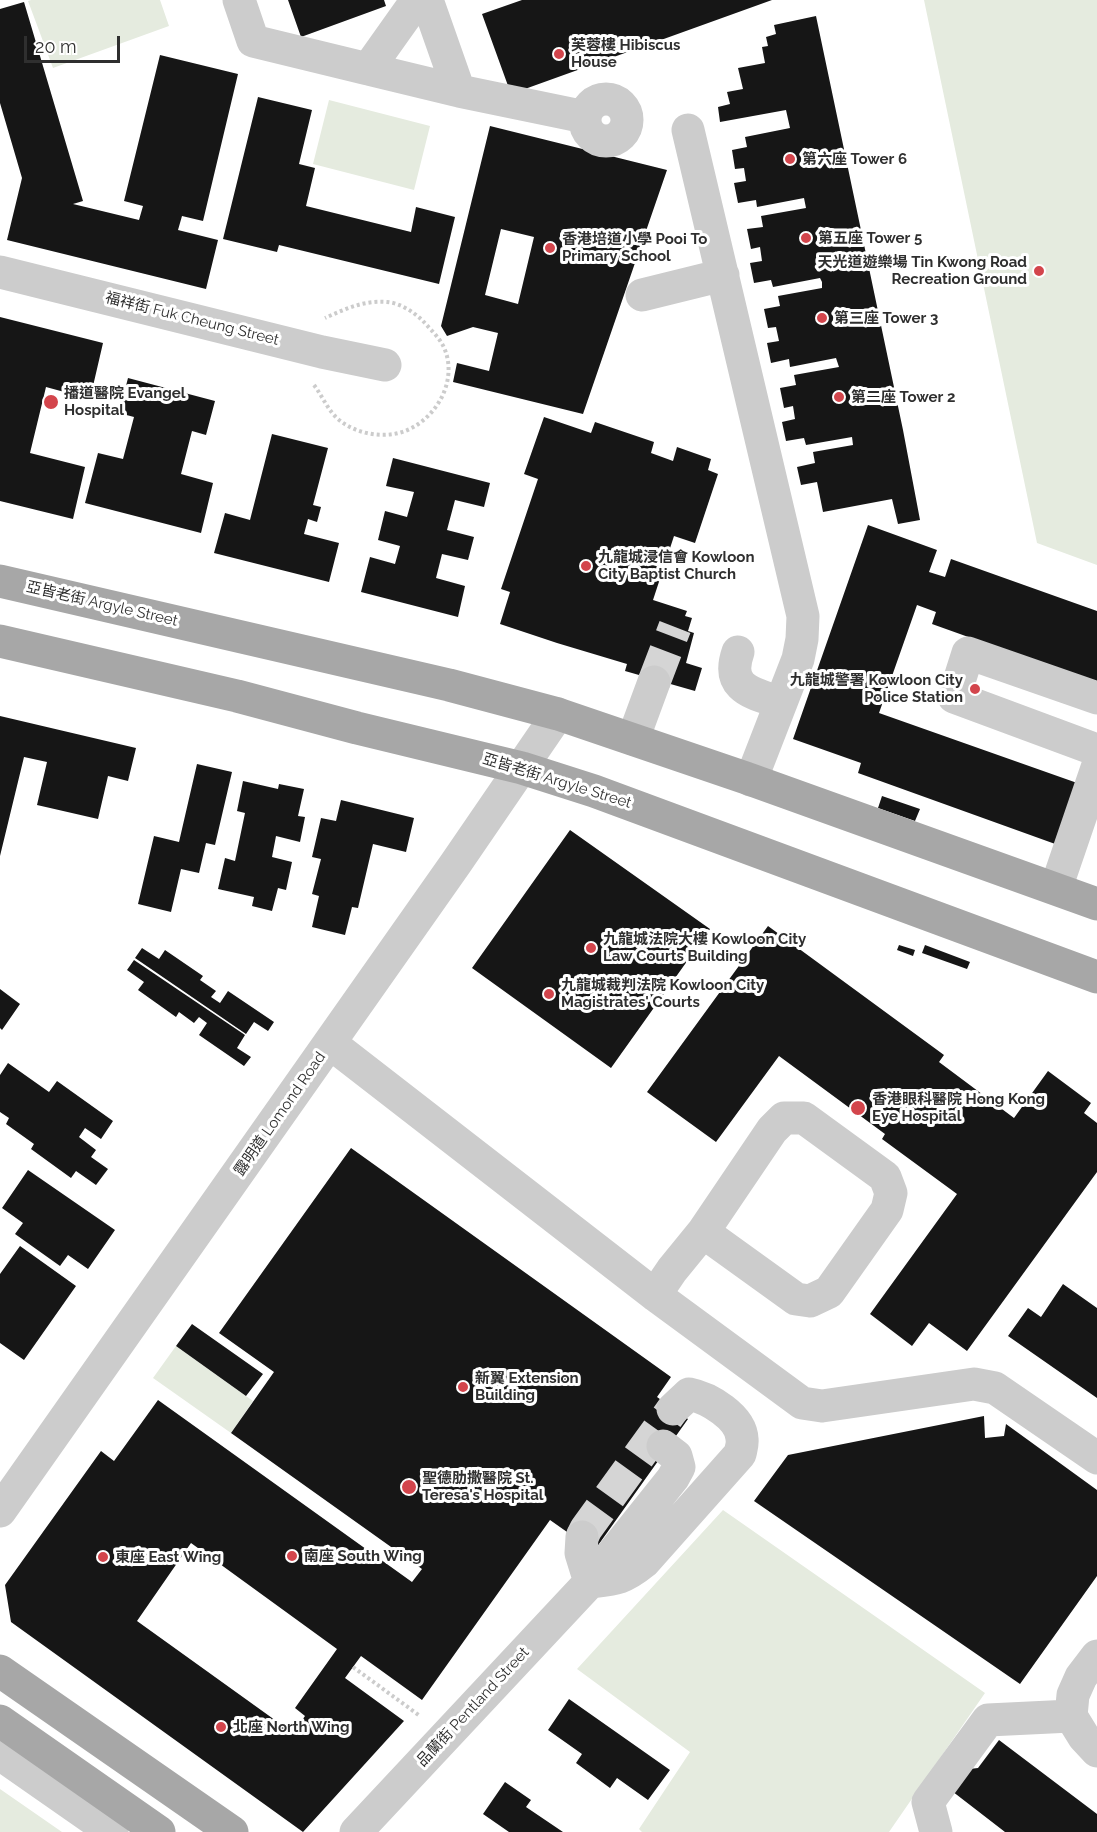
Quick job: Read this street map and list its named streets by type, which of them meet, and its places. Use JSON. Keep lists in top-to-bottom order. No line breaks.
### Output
{"streets":{"main road":["亞皆老街 Argyle Street"],"street":["福祥街 Fuk Cheung Street","露明道 Lomond Road","品蘭街 Pentland Street"]},"crossings":[["亞皆老街 Argyle Street","露明道 Lomond Road"]],"places":["芙蓉樓 Hibiscus House","第六座 Tower 6","第五座 Tower 5","香港培道小學 Pooi To Primary School","天光道遊樂場 Tin Kwong Road Recreation Ground","第三座 Tower 3","第二座 Tower 2","播道醫院 Evangel Hospital","九龍城浸信會 Kowloon City Baptist Church","九龍城警署 Kowloon City Police Station","九龍城法院大樓 Kowloon City Law Courts Building","九龍城裁判法院 Kowloon City Magistrates' Courts","香港眼科醫院 Hong Kong Eye Hospital","新翼 Extension Building","聖德肋撒醫院 St. Teresa's Hospital","南座 South Wing","東座 East Wing","北座 North Wing"],"scale_bar":"20 m"}
